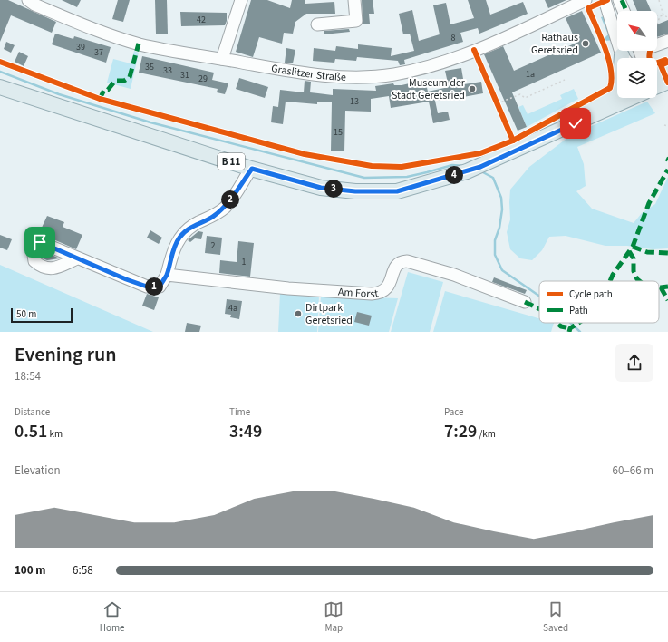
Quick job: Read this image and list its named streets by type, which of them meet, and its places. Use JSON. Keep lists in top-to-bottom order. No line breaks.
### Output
{"streets":{"main road":["B 11"],"street":["Graslitzer Straße","Am Forst"]},"places":["Rathaus Geretsried","Museum der Stadt Geretsried","Dirtpark Geretsried"],"house_numbers":["42","8","39","37","35","33","1a","31","29","13","15","2","1","4a"],"legend":["Cycle path","Path"],"scale_bar":"50 m","north":"top left","page":{"pins":["4","3","2","1"],"scale":"50 m","heading":["Evening run","18:54"],"stats":[["Distance","0.51 km"],["Time","3:49"],["Pace","7:29 /km"]],"chart":["Elevation","60–66 m"],"list":[{"name":"100 m","note":"6:58"}],"tabs":["Home","Map","Saved"]}}
